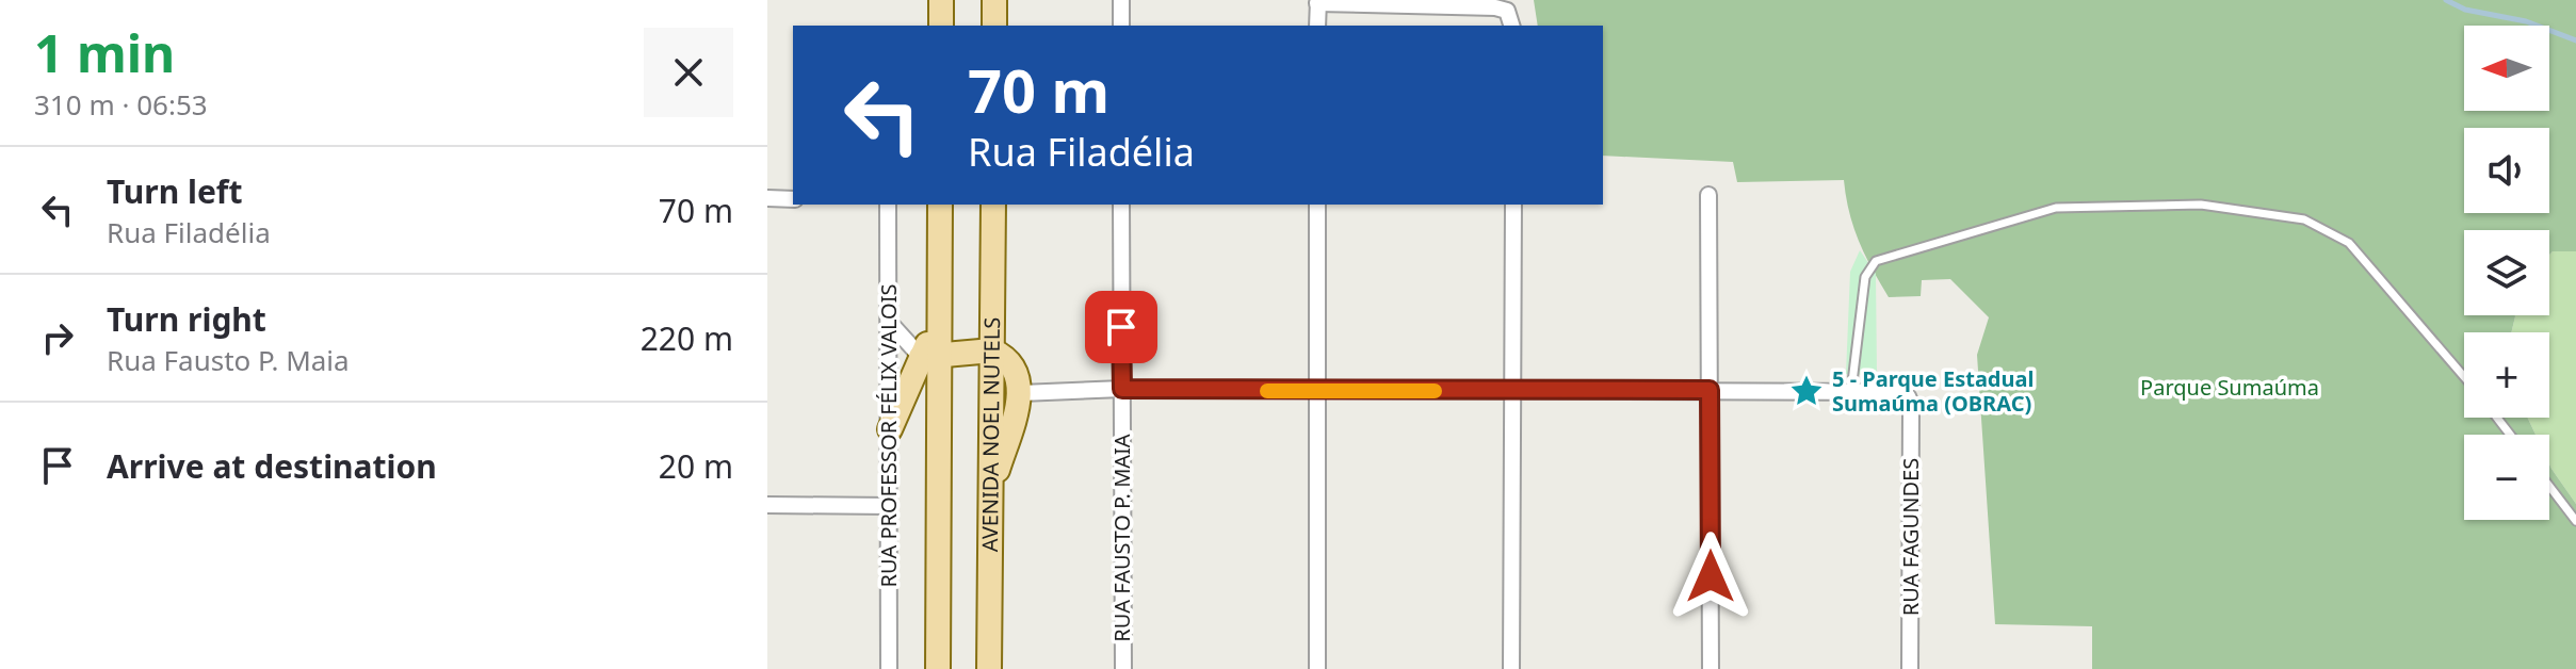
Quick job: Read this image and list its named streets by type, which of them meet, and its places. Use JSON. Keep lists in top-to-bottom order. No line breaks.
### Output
{"streets":{"main road":["AVENIDA NOEL NUTELS"],"street":["RUA PROFESSOR FÉLIX VALOIS","RUA FAGUNDES","RUA FAUSTO P. MAIA"]},"parks":["Parque Sumaúma"],"places":{"place":["5 - Parque Estadual Sumaúma (OBRAC)"]},"north":"left","page":{"heading":["1 min","310 m · 06:53"],"map_buttons":["+","−"],"turn":["70 m","Rua Filadélia"],"list":[{"name":"Turn left","note":"Rua Filadélia","value":"70 m"},{"name":"Turn right","note":"Rua Fausto P. Maia","value":"220 m"},{"name":"Arrive at destination","value":"20 m"}]}}
